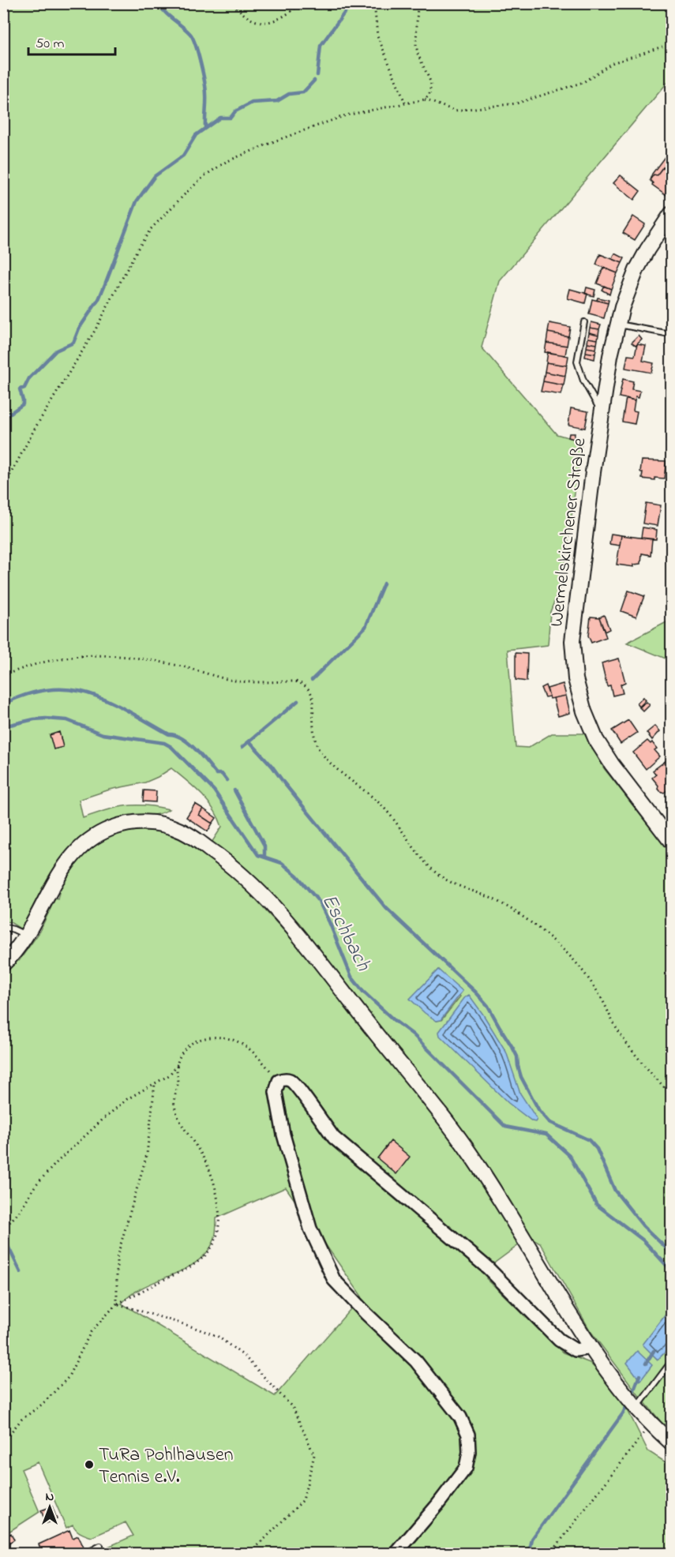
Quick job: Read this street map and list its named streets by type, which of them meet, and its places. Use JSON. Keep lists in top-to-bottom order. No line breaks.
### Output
{"streets":{"main road":["Wermelskirchener Straße"]},"water":["Eschbach"],"places":["TuRa Pohlhausen Tennis e.V."],"scale_bar":"50 m","north":"top"}
